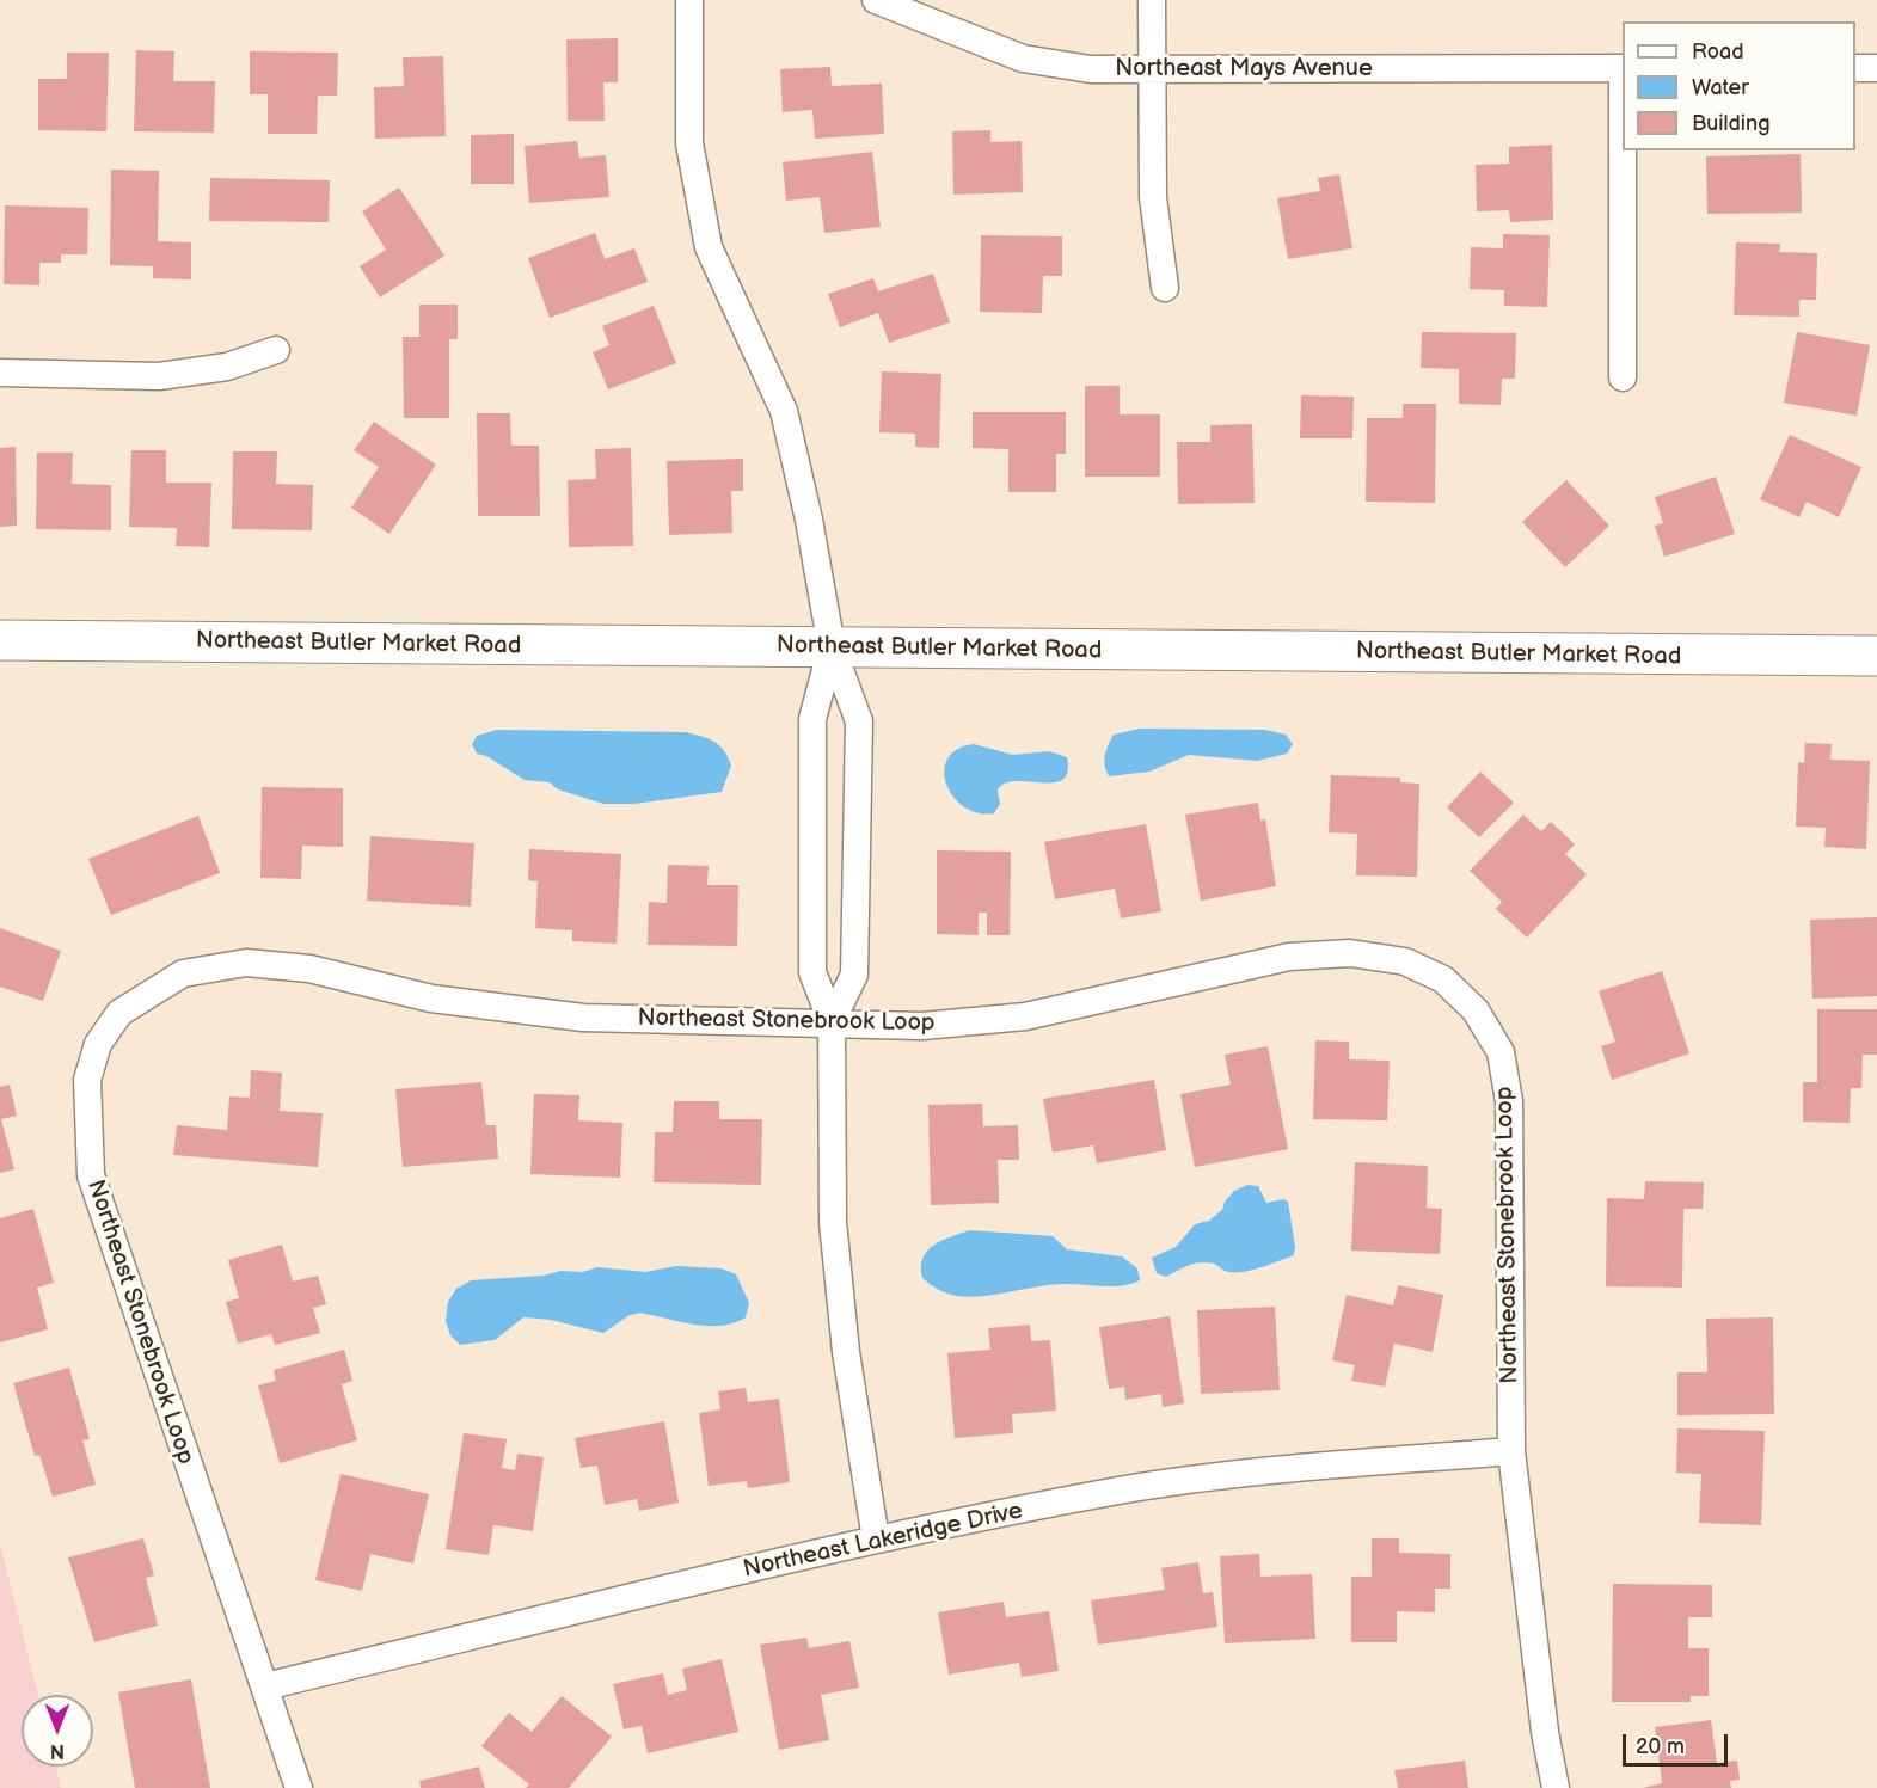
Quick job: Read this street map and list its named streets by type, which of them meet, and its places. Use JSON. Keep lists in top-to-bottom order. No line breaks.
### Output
{"streets":{"main road":["Northeast Butler Market Road"],"street":["Northeast Mays Avenue","Northeast Stonebrook Loop","Northeast Lakeridge Drive"]},"crossings":[["Northeast Stonebrook Loop","Northeast Lakeridge Drive"]],"legend":["Road","Water","Building"],"scale_bar":"20 m","north":"bottom"}
